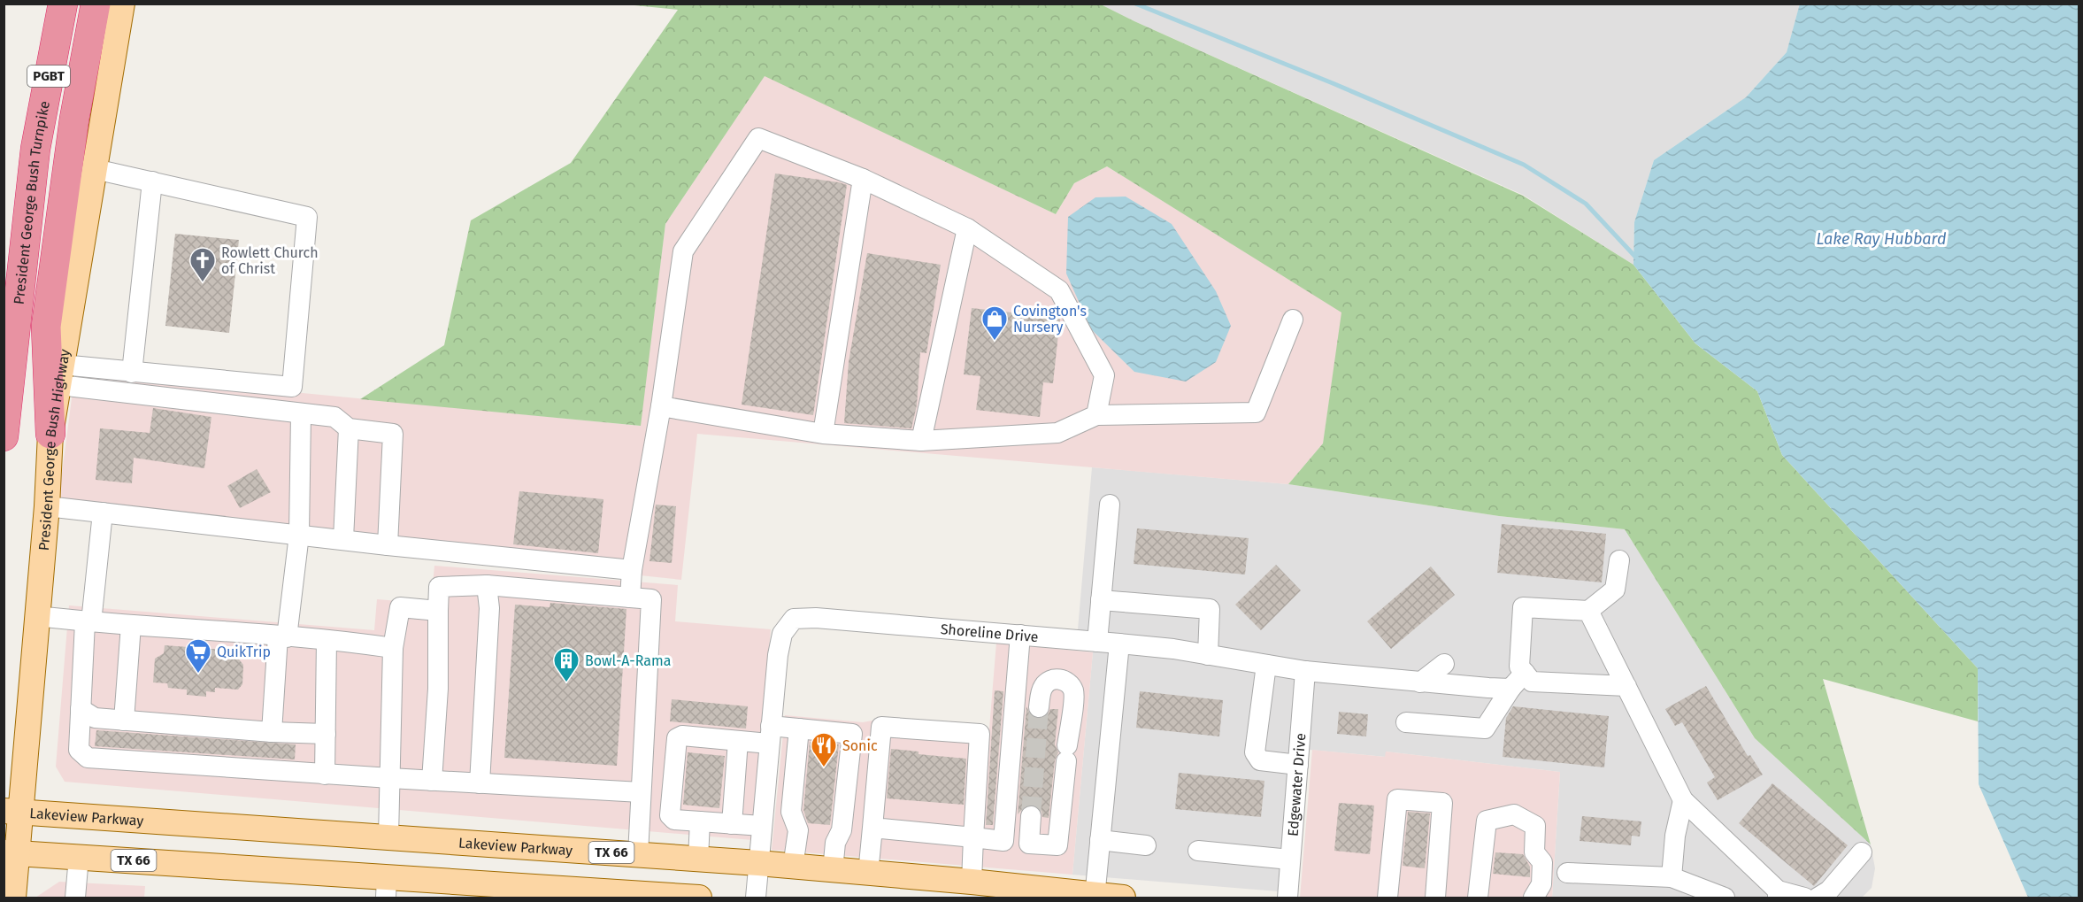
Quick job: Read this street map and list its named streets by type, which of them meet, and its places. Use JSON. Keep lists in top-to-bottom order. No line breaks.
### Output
{"streets":{"highway":["PGBT","President George Bush Turnpike"],"main road":["President George Bush Highway","Lakeview Parkway","TX 66"],"street":["Shoreline Drive","Edgewater Drive"]},"crossings":[["President George Bush Highway","Lakeview Parkway"],["President George Bush Highway","TX 66"],["Shoreline Drive","Edgewater Drive"],["Shoreline Drive","Lakeview Parkway"]],"water":["Lake Ray Hubbard"],"places":{"church":["Rowlett Church of Christ"],"shop":["Covington's Nursery"],"supermarket":["QuikTrip"],"building":["Bowl-A-Rama"],"restaurant":["Sonic"]}}
